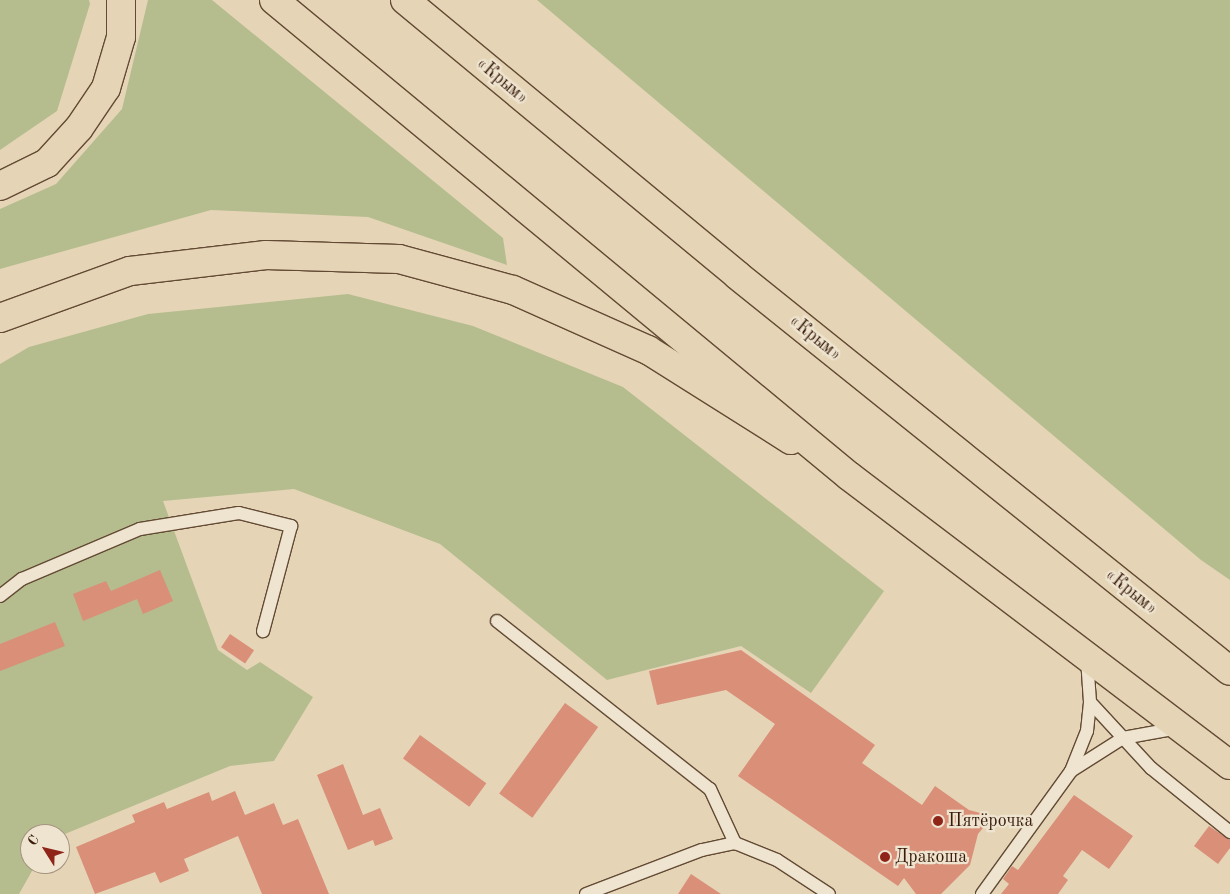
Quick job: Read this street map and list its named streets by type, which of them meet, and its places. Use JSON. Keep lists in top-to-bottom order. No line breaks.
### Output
{"streets":{"main road":["«Крым»"]},"places":["Пятёрочка","Дракоша"],"north":"top left"}
